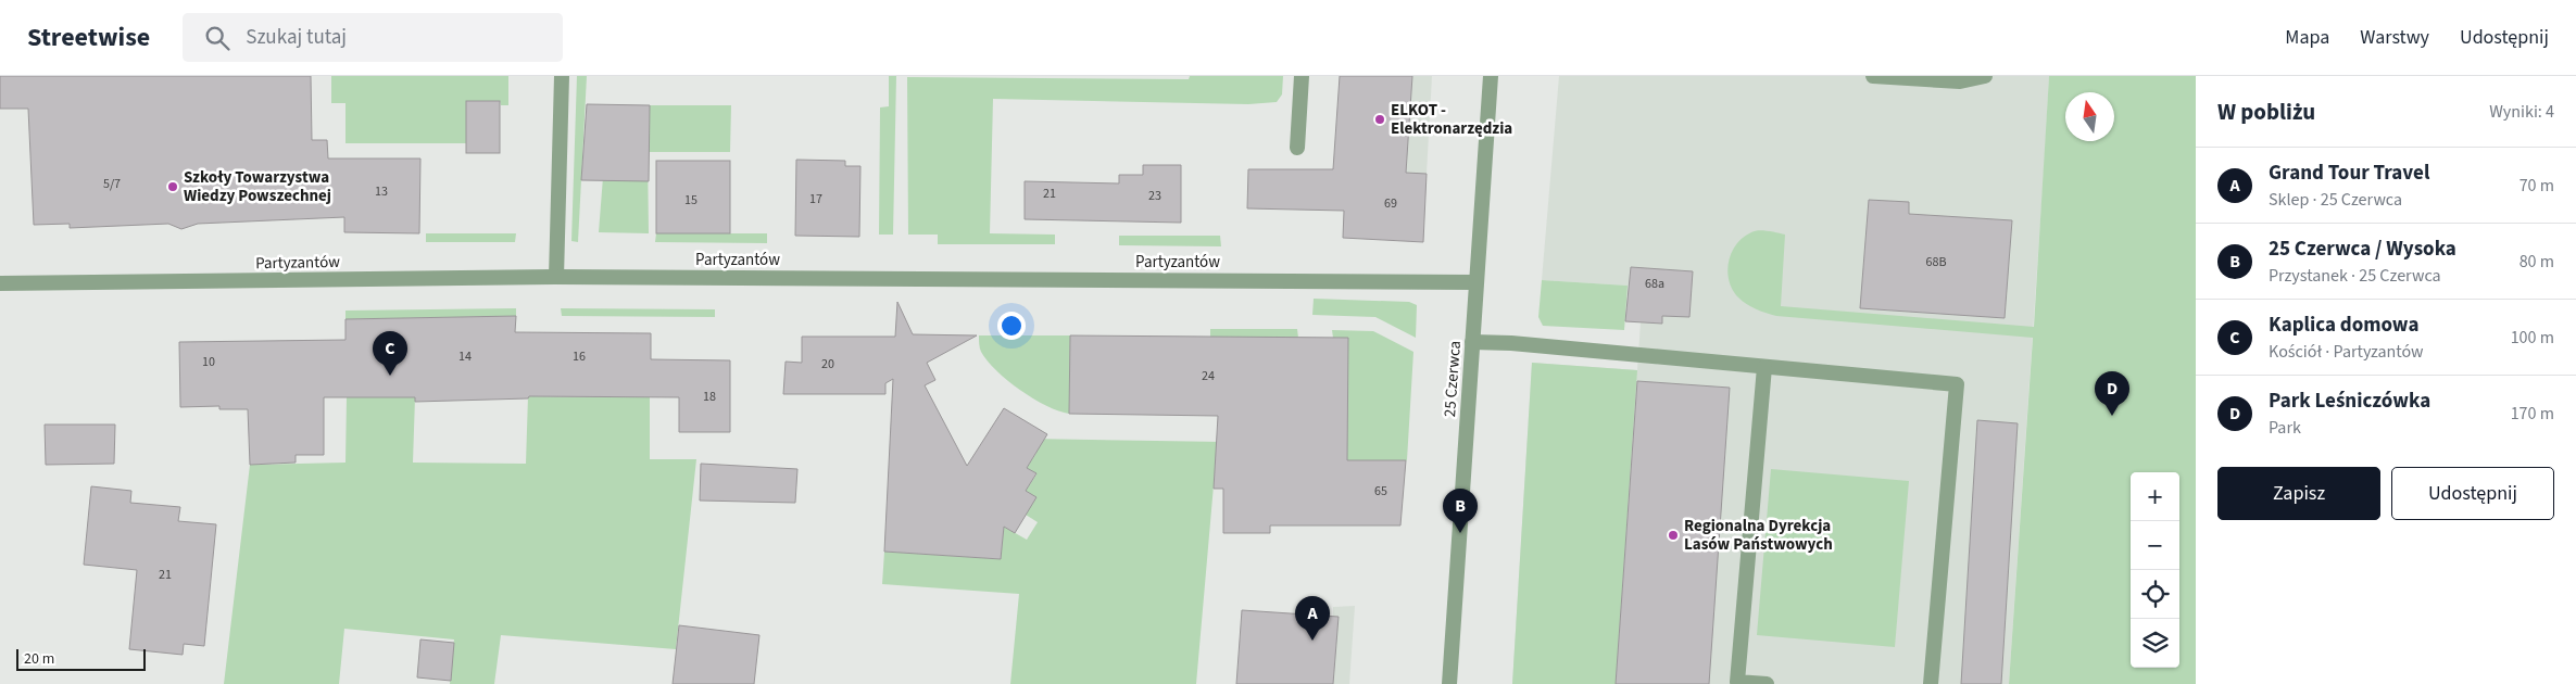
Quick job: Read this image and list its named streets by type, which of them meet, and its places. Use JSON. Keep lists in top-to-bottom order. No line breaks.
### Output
{"streets":{"street":["Partyzantów","25 Czerwca"]},"crossings":[["Partyzantów","25 Czerwca"]],"places":["ELKOT - Elektronarzędzia","Szkoły Towarzystwa Wiedzy Powszechnej","Regionalna Dyrekcja Lasów Państwowych"],"house_numbers":["5/7","13","21","23","17","15","69","68B","68a","14","16","10","20","24","18","65","21"],"scale_bar":"20 m","north":"top","page":{"header":"Streetwise","search":"Szukaj tutaj","nav":["Mapa","Warstwy","Udostępnij"],"heading":["W pobliżu","Wyniki: 4"],"list":[{"mark":"A","name":"Grand Tour Travel","note":"Sklep · 25 Czerwca","value":"70 m"},{"mark":"B","name":"25 Czerwca / Wysoka","note":"Przystanek · 25 Czerwca","value":"80 m"},{"mark":"C","name":"Kaplica domowa","note":"Kościół · Partyzantów","value":"100 m"},{"mark":"D","name":"Park Leśniczówka","note":"Park","value":"170 m"}],"pins":["C","D","B","A"],"buttons":["Zapisz","Udostępnij"],"map_buttons":["+","−"],"scale":"20 m"}}
